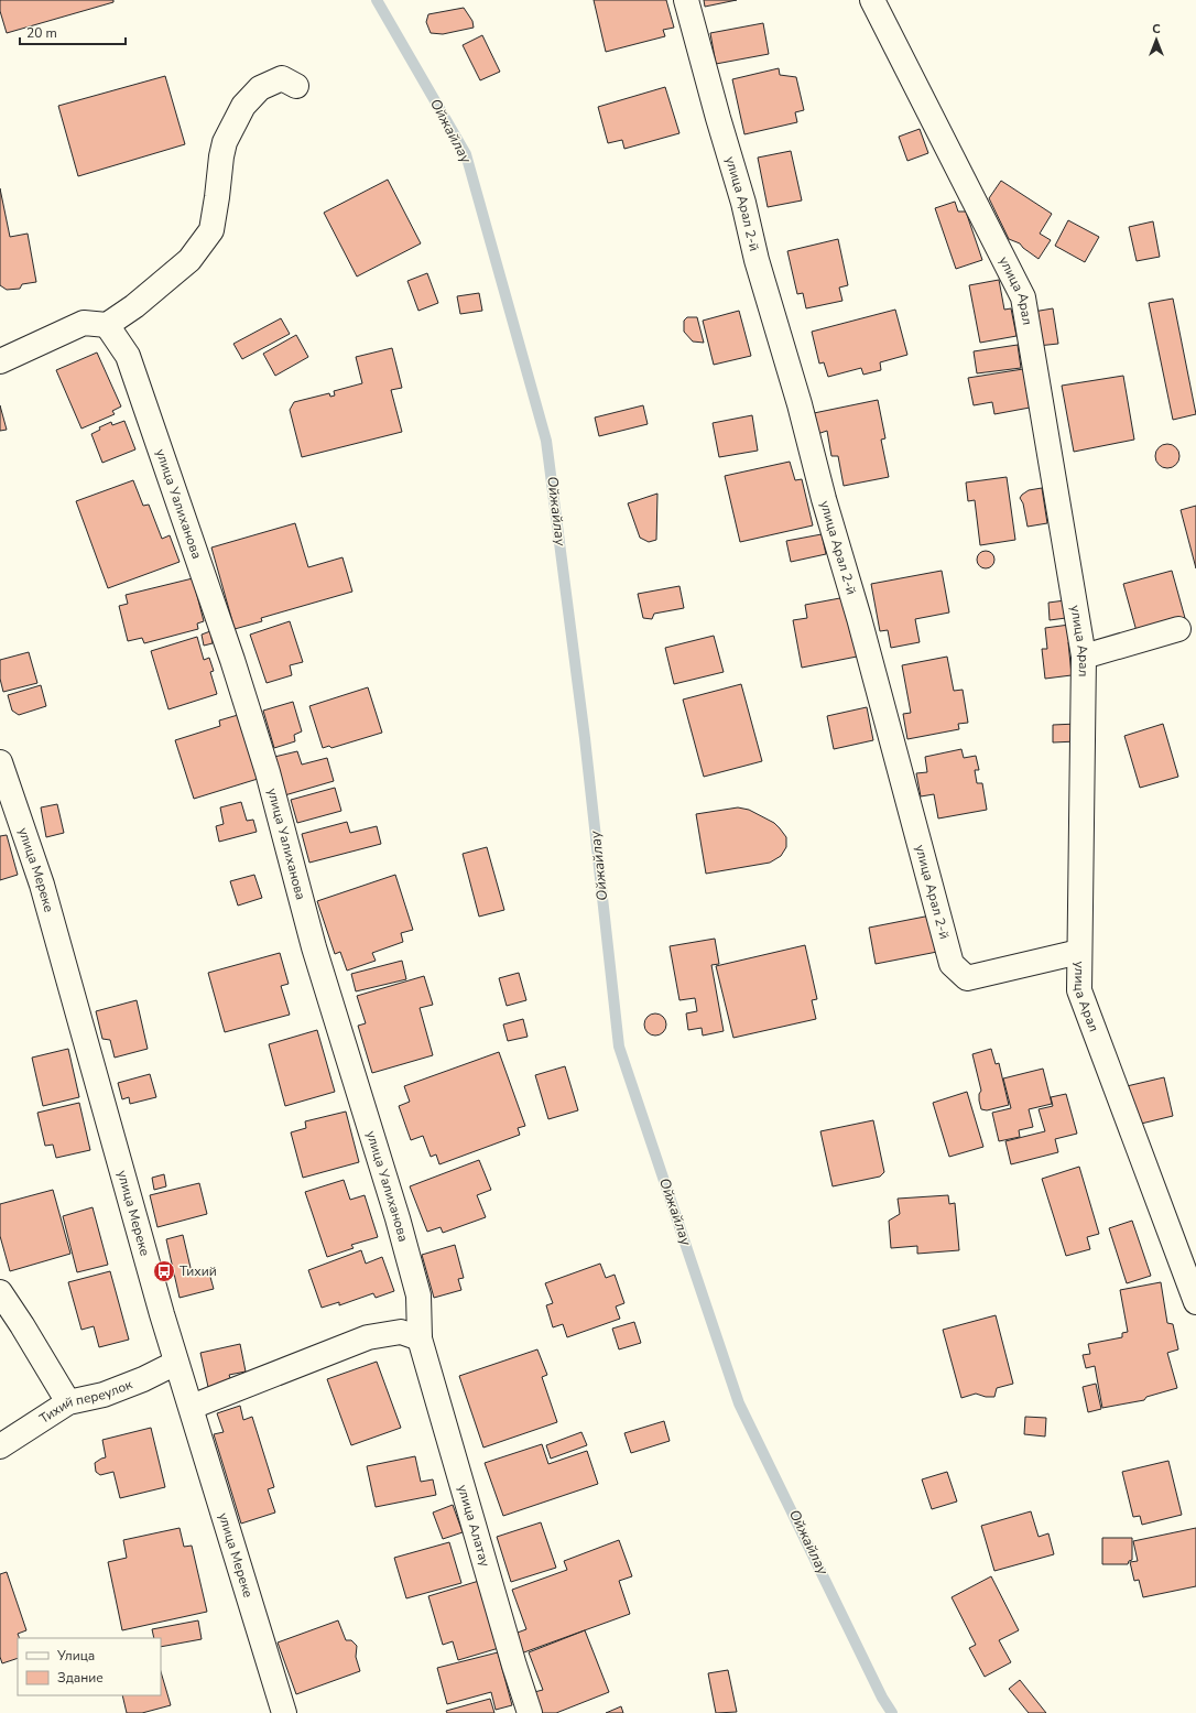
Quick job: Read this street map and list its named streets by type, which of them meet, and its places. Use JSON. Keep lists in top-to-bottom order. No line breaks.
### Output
{"streets":{"street":["улица Арал 2-й","улица Арал","улица Уалиханова","улица Мереке","Тихий переулок","улица Алатау"]},"crossings":[["улица Арал 2-й","улица Арал"],["улица Уалиханова","улица Алатау"],["улица Мереке","Тихий переулок"]],"water":["Ойжайлау"],"places":{"bus stop":["Тихий"]},"legend":["Улица","Здание"],"scale_bar":"20 m","north":"top"}
